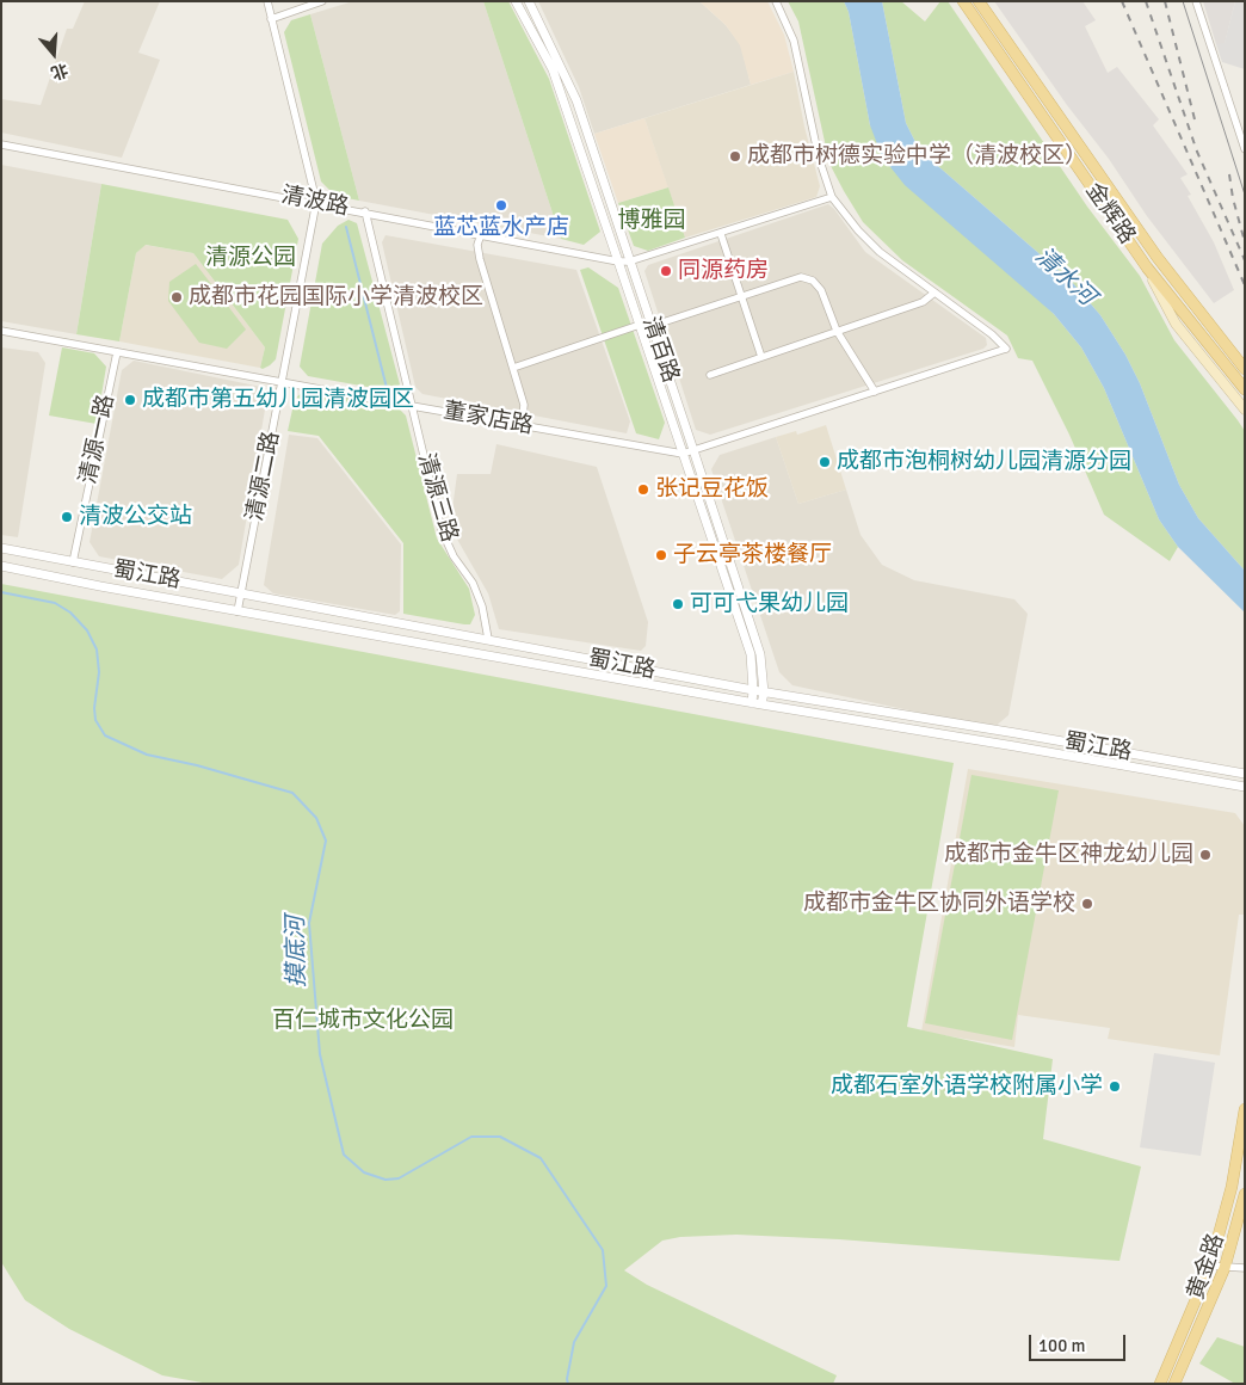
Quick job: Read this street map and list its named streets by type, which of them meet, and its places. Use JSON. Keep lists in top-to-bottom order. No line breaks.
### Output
{"streets":{"main road":["金辉路","黄金路"],"street":["清波路","清百路","董家店路","清源一路","清源二路","清源三路","蜀江路"]},"crossings":[["清波路","清百路"],["清波路","清源二路"],["清波路","清源三路"],["清百路","董家店路"],["清百路","蜀江路"],["董家店路","清源一路"],["董家店路","清源二路"],["董家店路","清源三路"],["清源一路","蜀江路"],["清源二路","蜀江路"],["清源三路","蜀江路"]],"water":["清水河","摸底河"],"parks":["博雅园","清源公园","百仁城市文化公园"],"places":["成都市树德实验中学（清波校区）","蓝芯蓝水产店","同源药房","成都市花园国际小学清波校区","成都市第五幼儿园清波园区","成都市泡桐树幼儿园清源分园","张记豆花饭","清波公交站","子云亭茶楼餐厅","可可弋果幼儿园","成都市金牛区神龙幼儿园","成都市金牛区协同外语学校","成都石室外语学校附属小学"],"scale_bar":"100 m","north":"bottom"}
